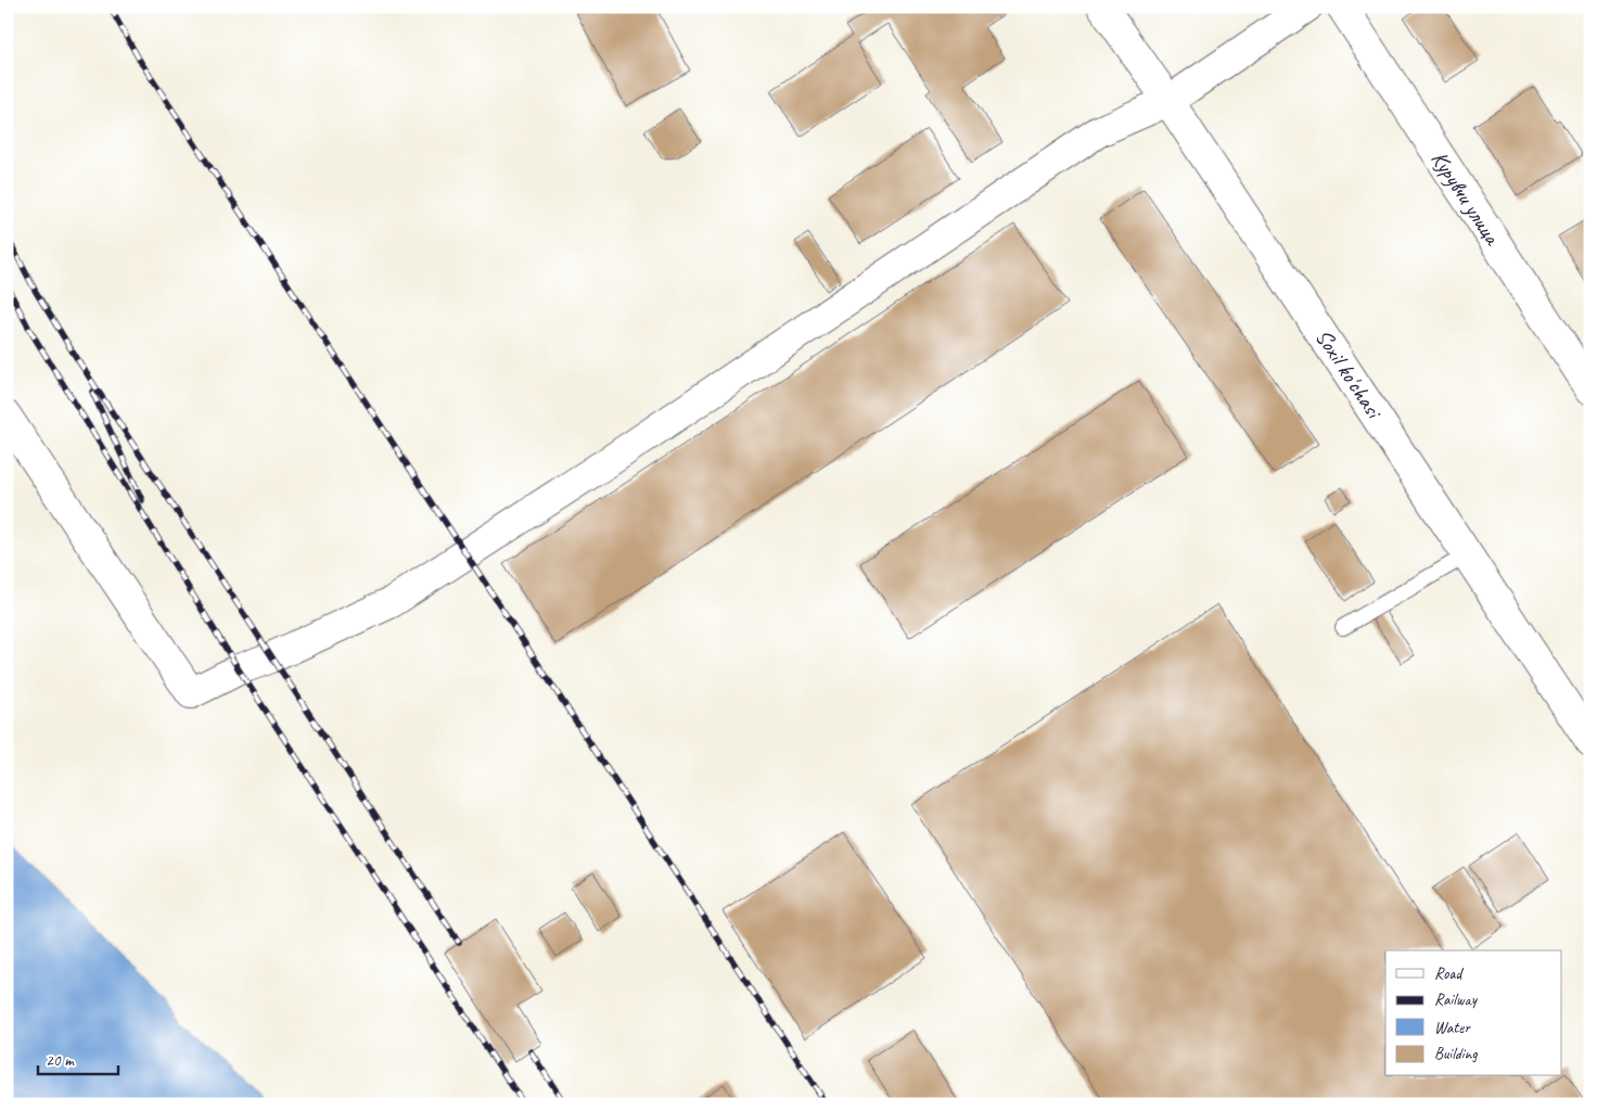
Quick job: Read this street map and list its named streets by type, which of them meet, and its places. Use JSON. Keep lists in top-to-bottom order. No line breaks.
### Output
{"streets":{"street":["Курувчи улица","Soxil ko'chasi"]},"legend":["Road","Railway","Water","Building"],"scale_bar":"20 m"}
